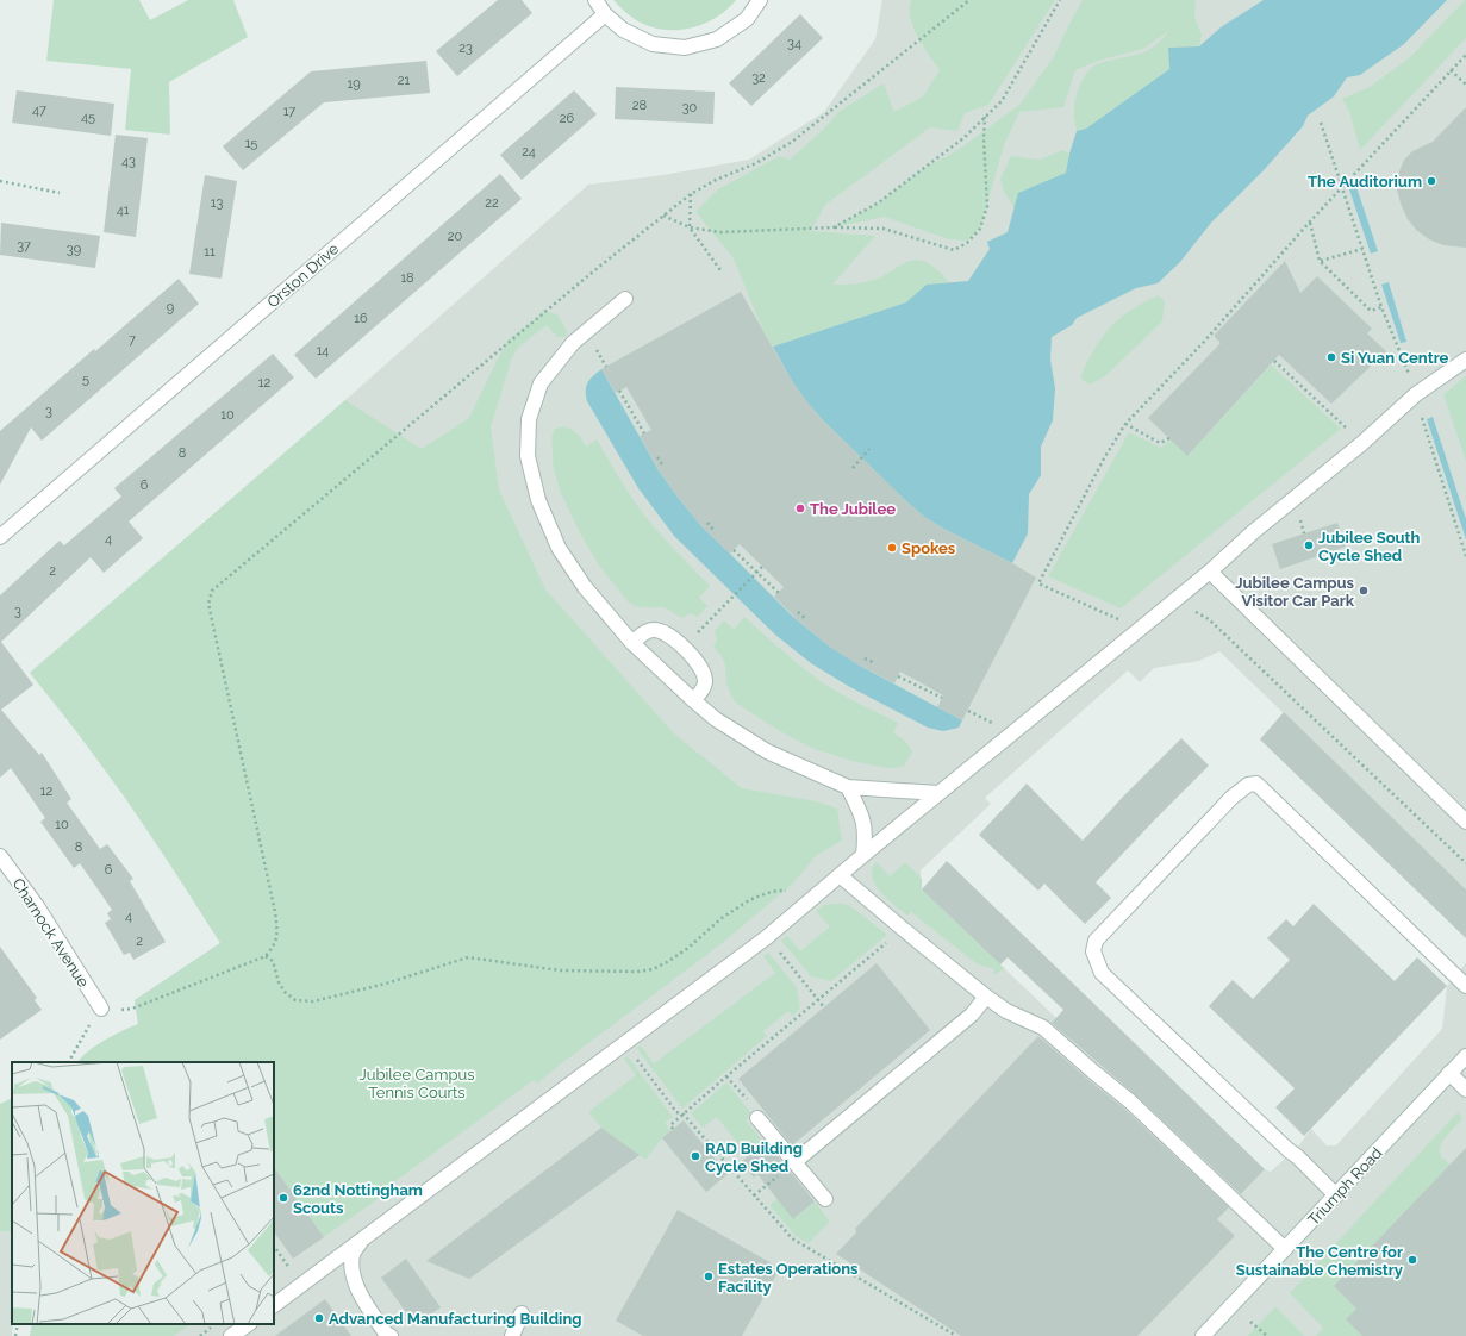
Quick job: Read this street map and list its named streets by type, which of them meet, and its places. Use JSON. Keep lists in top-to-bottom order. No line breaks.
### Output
{"streets":{"street":["Orston Drive","Charnock Avenue","Triumph Road"]},"parks":["Jubilee Campus Tennis Courts"],"places":["The Auditorium","Si Yuan Centre","The Jubilee","Jubilee South Cycle Shed","Spokes","Jubilee Campus Visitor Car Park","RAD Building Cycle Shed","62nd Nottingham Scouts","The Centre for Sustainable Chemistry","Estates Operations Facility","Advanced Manufacturing Building"],"house_numbers":["34","23","32","21","19","28","30","47","17","45","26","15","24","43","13","22","41","20","37","39","11","18","9","16","7","14","5","12","3","10","8","6","4","2","3","12","10","8","6","4","2"]}
